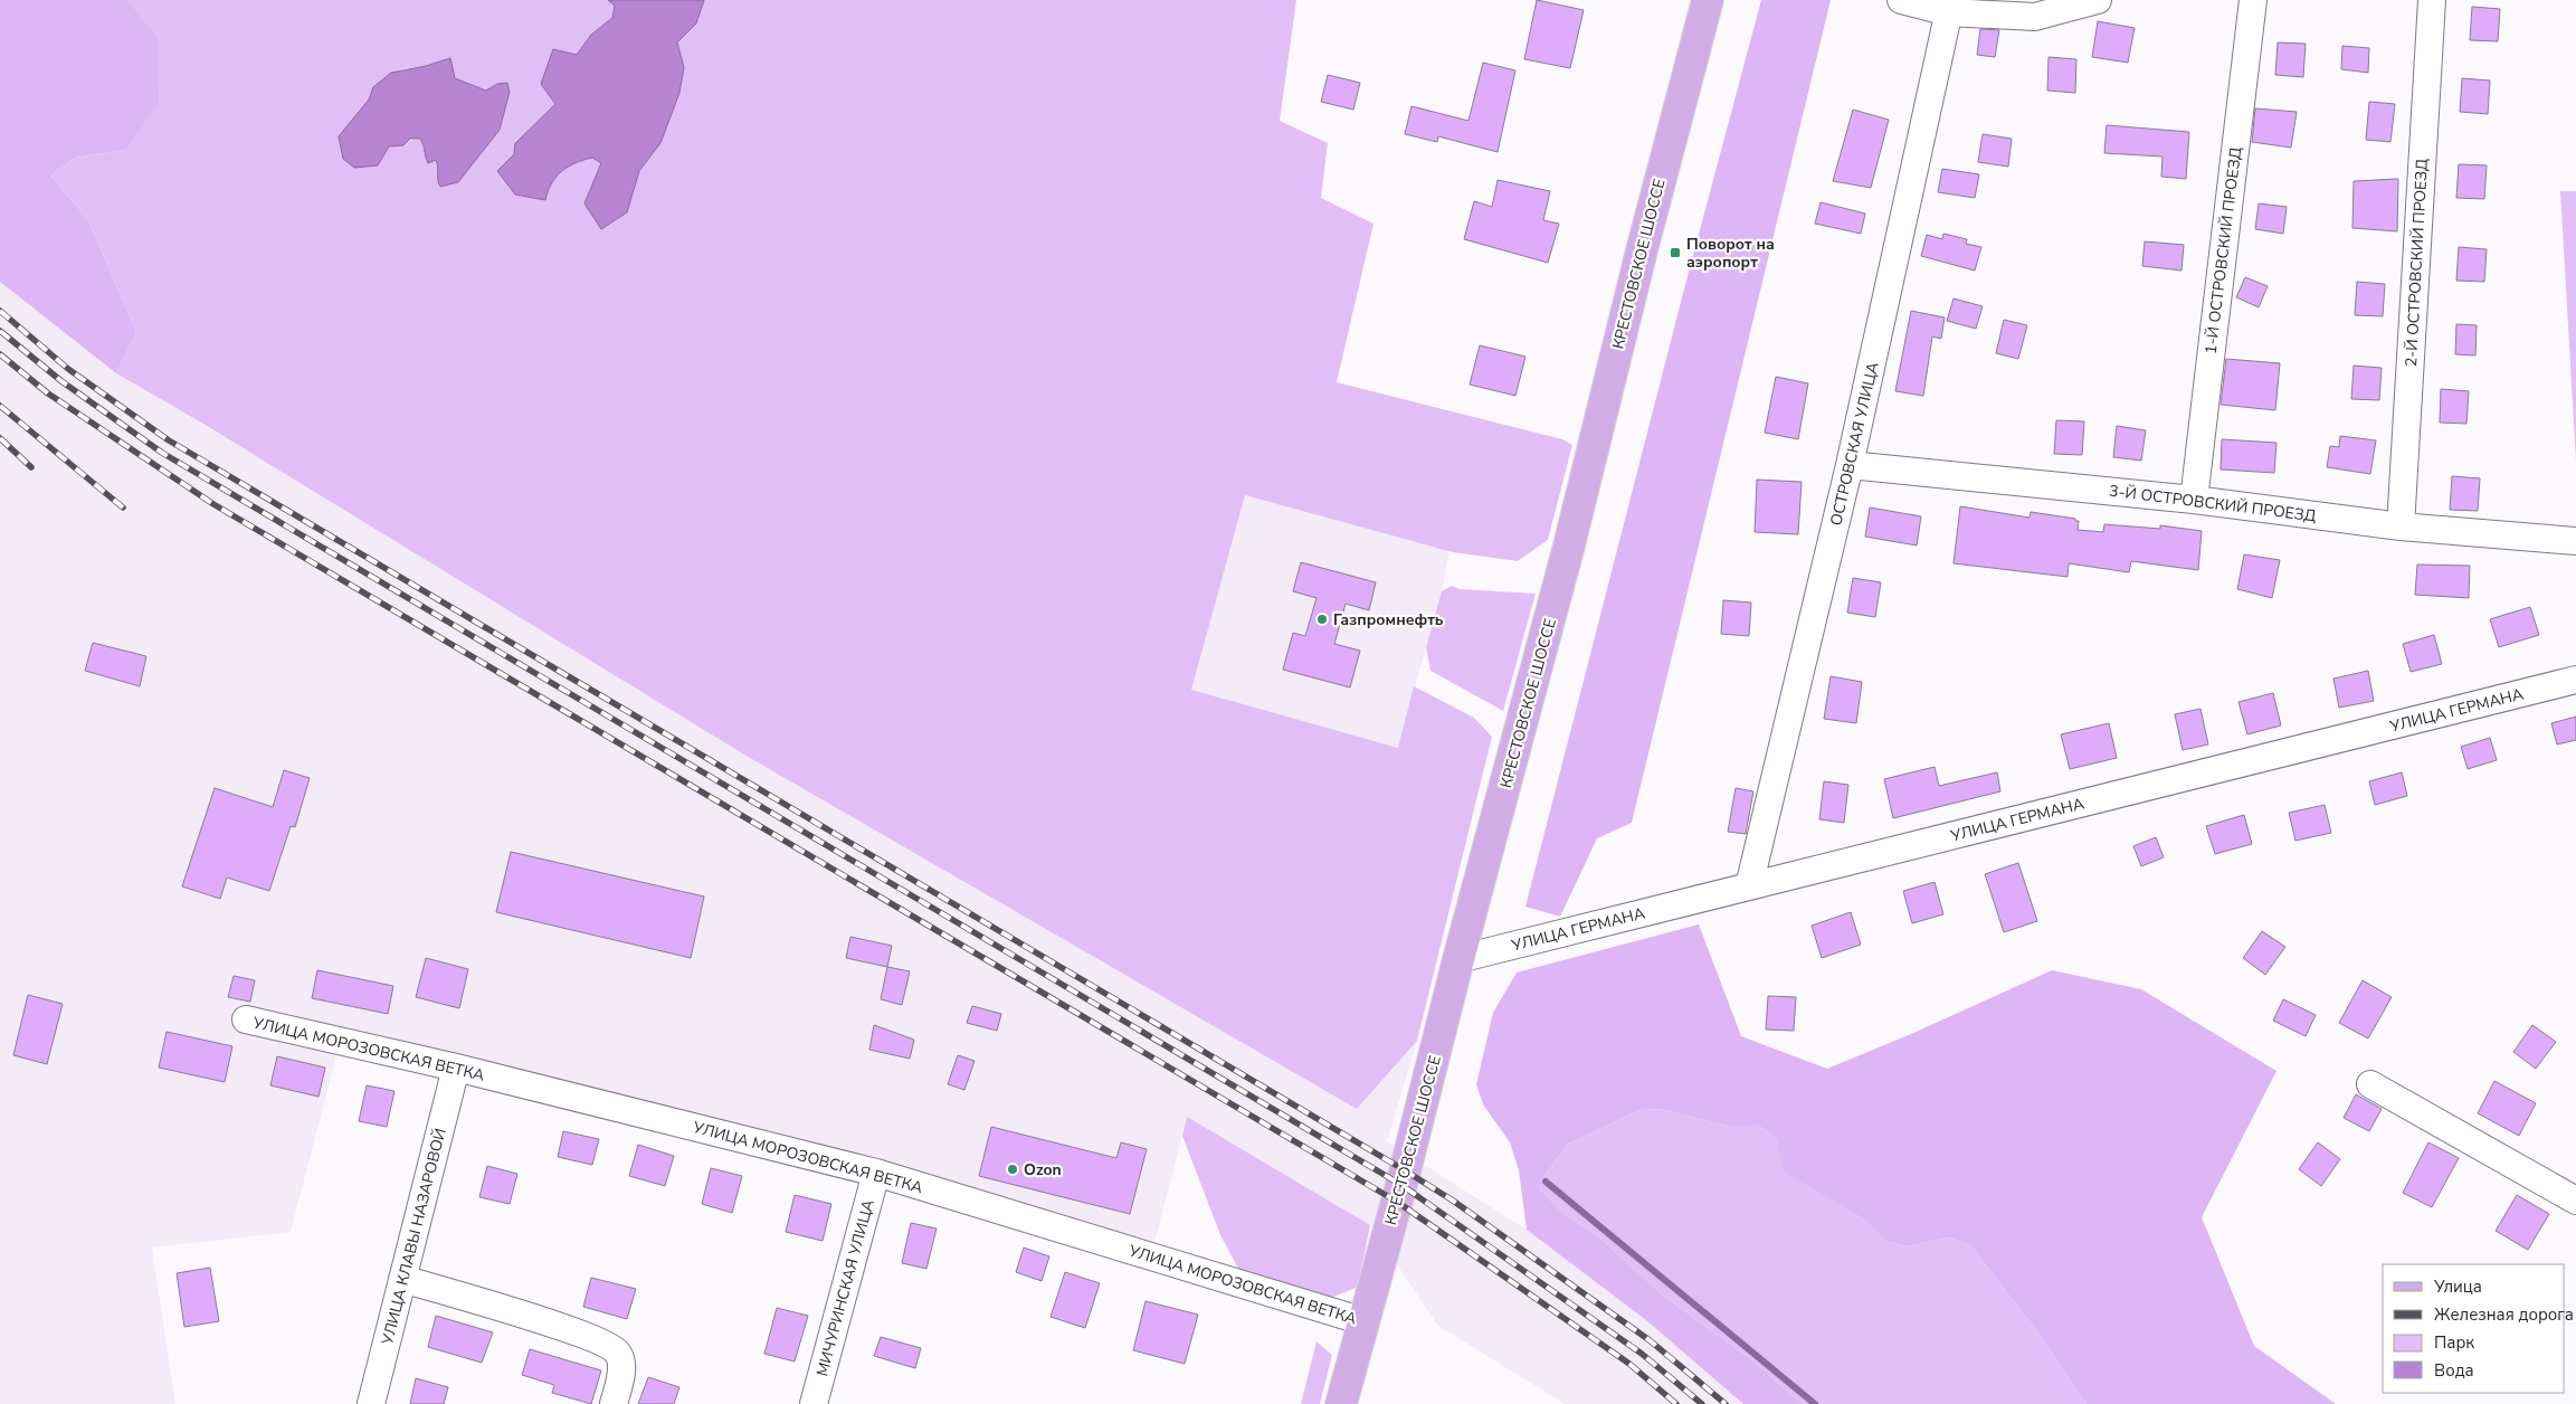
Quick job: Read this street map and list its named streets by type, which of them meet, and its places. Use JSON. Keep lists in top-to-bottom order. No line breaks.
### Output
{"streets":{"main road":["КРЕСТОВСКОЕ ШОССЕ"],"street":["1-Й ОСТРОВСКИЙ ПРОЕЗД","2-Й ОСТРОВСКИЙ ПРОЕЗД","ОСТРОВСКАЯ УЛИЦА","3-Й ОСТРОВСКИЙ ПРОЕЗД","УЛИЦА ГЕРМАНА","УЛИЦА МОРОЗОВСКАЯ ВЕТКА","УЛИЦА КЛАВЫ НАЗАРОВОЙ","МИЧУРИНСКАЯ УЛИЦА"]},"crossings":[["1-Й ОСТРОВСКИЙ ПРОЕЗД","3-Й ОСТРОВСКИЙ ПРОЕЗД"],["2-Й ОСТРОВСКИЙ ПРОЕЗД","3-Й ОСТРОВСКИЙ ПРОЕЗД"],["КРЕСТОВСКОЕ ШОССЕ","УЛИЦА ГЕРМАНА"],["КРЕСТОВСКОЕ ШОССЕ","УЛИЦА МОРОЗОВСКАЯ ВЕТКА"],["ОСТРОВСКАЯ УЛИЦА","3-Й ОСТРОВСКИЙ ПРОЕЗД"],["ОСТРОВСКАЯ УЛИЦА","УЛИЦА ГЕРМАНА"],["УЛИЦА МОРОЗОВСКАЯ ВЕТКА","УЛИЦА КЛАВЫ НАЗАРОВОЙ"],["УЛИЦА МОРОЗОВСКАЯ ВЕТКА","МИЧУРИНСКАЯ УЛИЦА"]],"places":{"transit":["Поворот на аэропорт"],"other":["Газпромнефть","Ozon"]},"legend":["Улица","Железная дорога","Парк","Вода"]}
